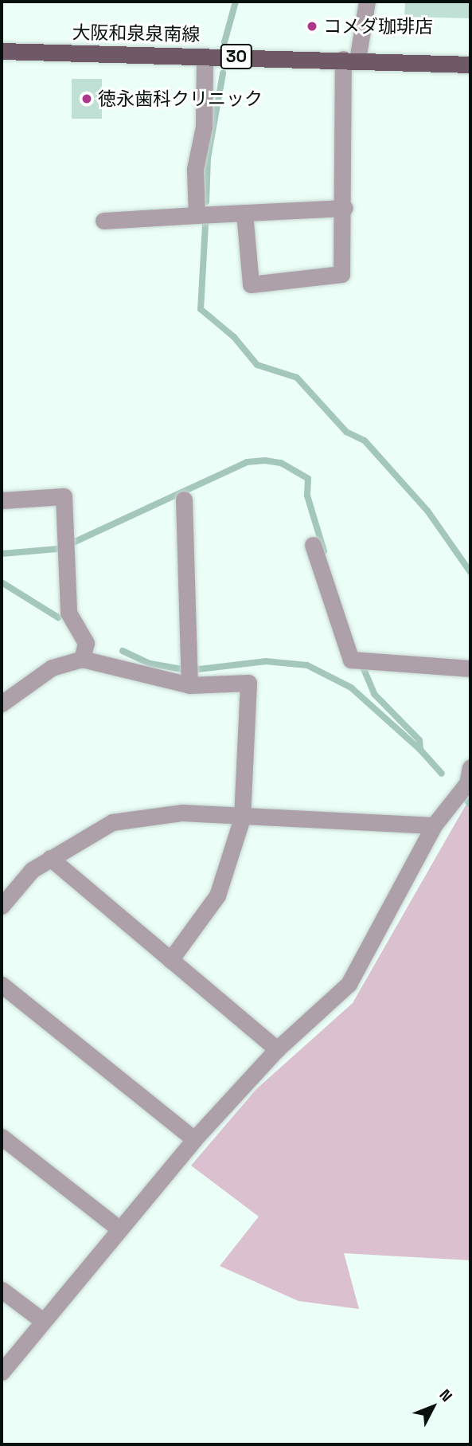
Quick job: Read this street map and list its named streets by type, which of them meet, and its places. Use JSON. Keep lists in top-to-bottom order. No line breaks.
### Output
{"streets":{"main road":["大阪和泉泉南線","30"]},"places":["コメダ珈琲店","徳永歯科クリニック"],"north":"top right"}
